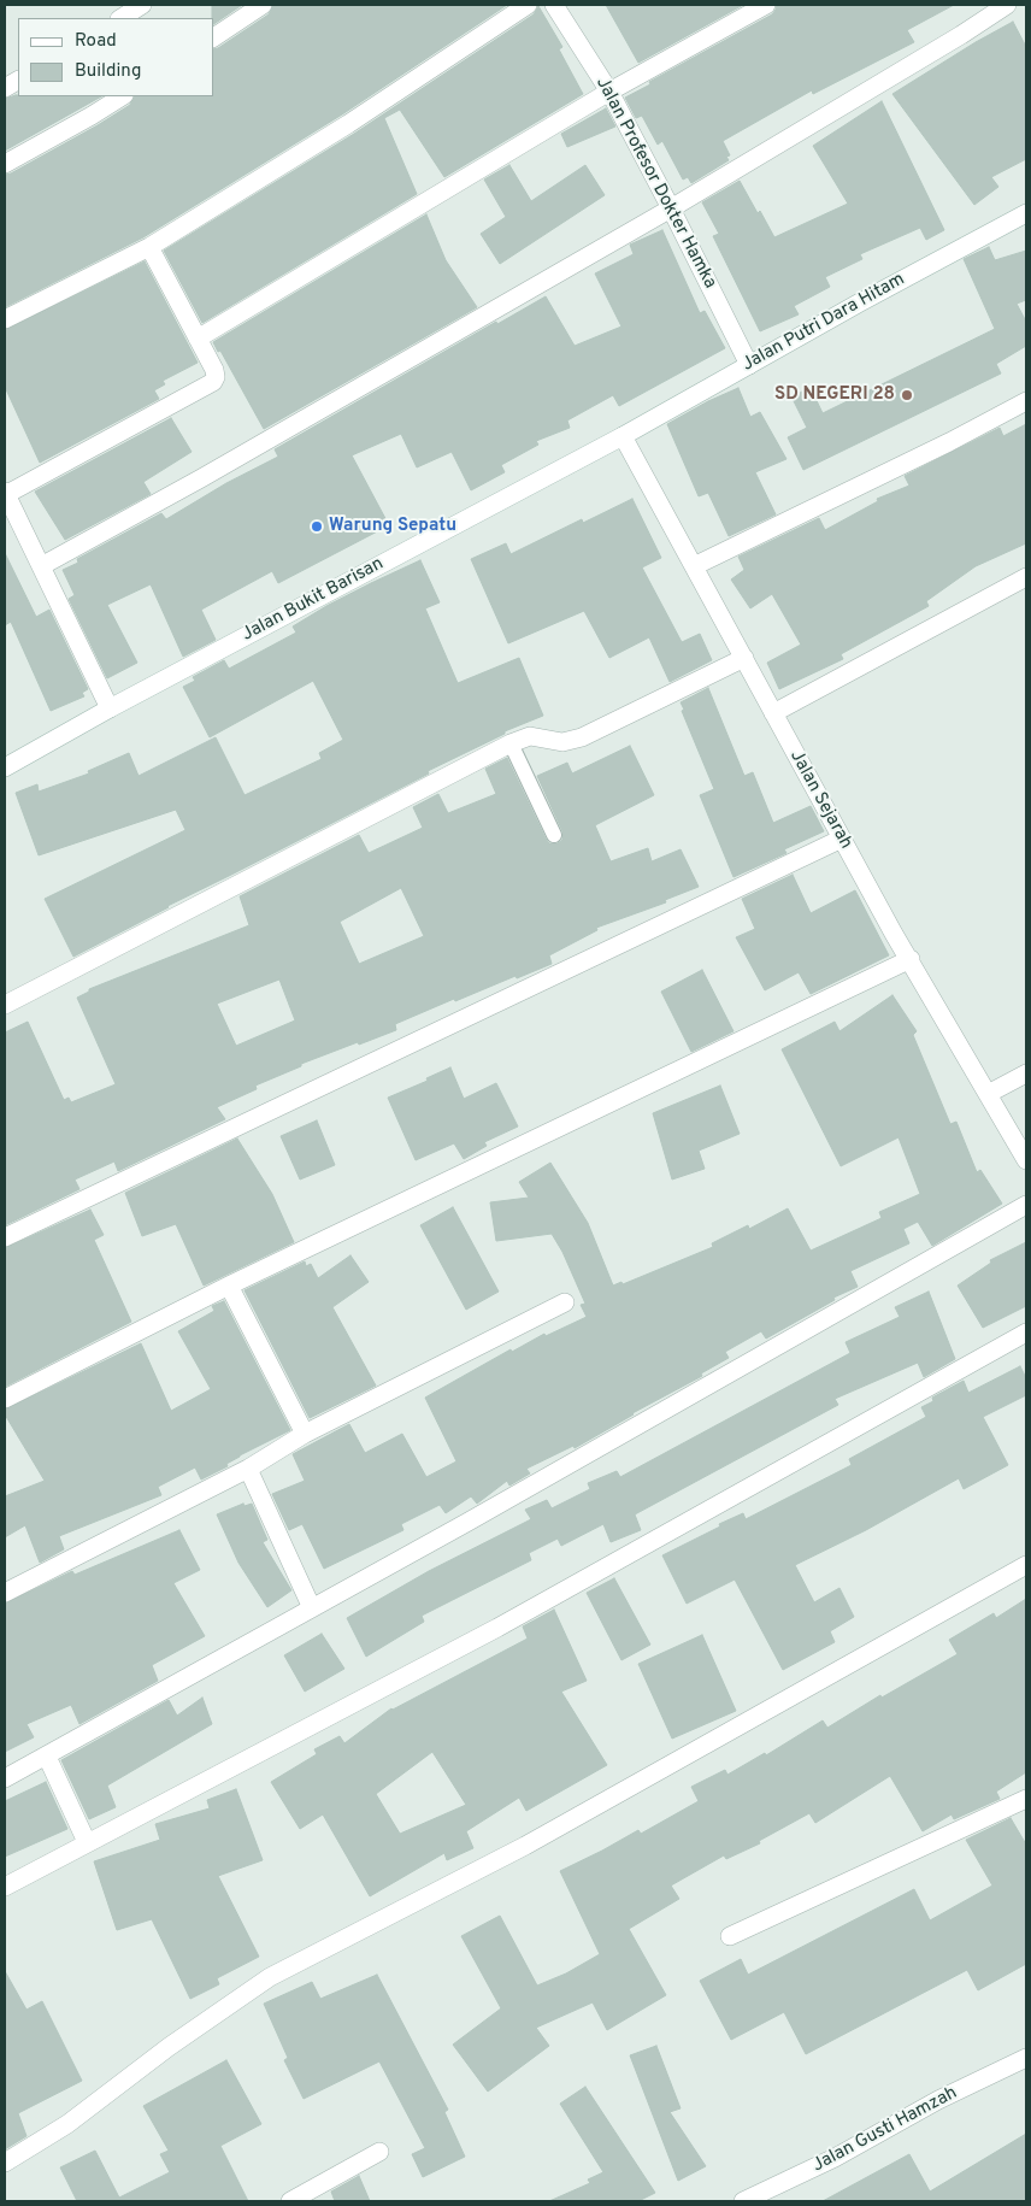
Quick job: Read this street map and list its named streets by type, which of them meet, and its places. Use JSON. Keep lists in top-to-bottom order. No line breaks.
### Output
{"streets":{"street":["Jalan Profesor Dokter Hamka","Jalan Putri Dara Hitam","Jalan Bukit Barisan","Jalan Sejarah","Jalan Gusti Hamzah"]},"crossings":[["Jalan Profesor Dokter Hamka","Jalan Putri Dara Hitam"],["Jalan Putri Dara Hitam","Jalan Bukit Barisan"],["Jalan Putri Dara Hitam","Jalan Sejarah"],["Jalan Bukit Barisan","Jalan Sejarah"]],"places":["SD NEGERI 28","Warung Sepatu"],"legend":["Road","Building"]}
